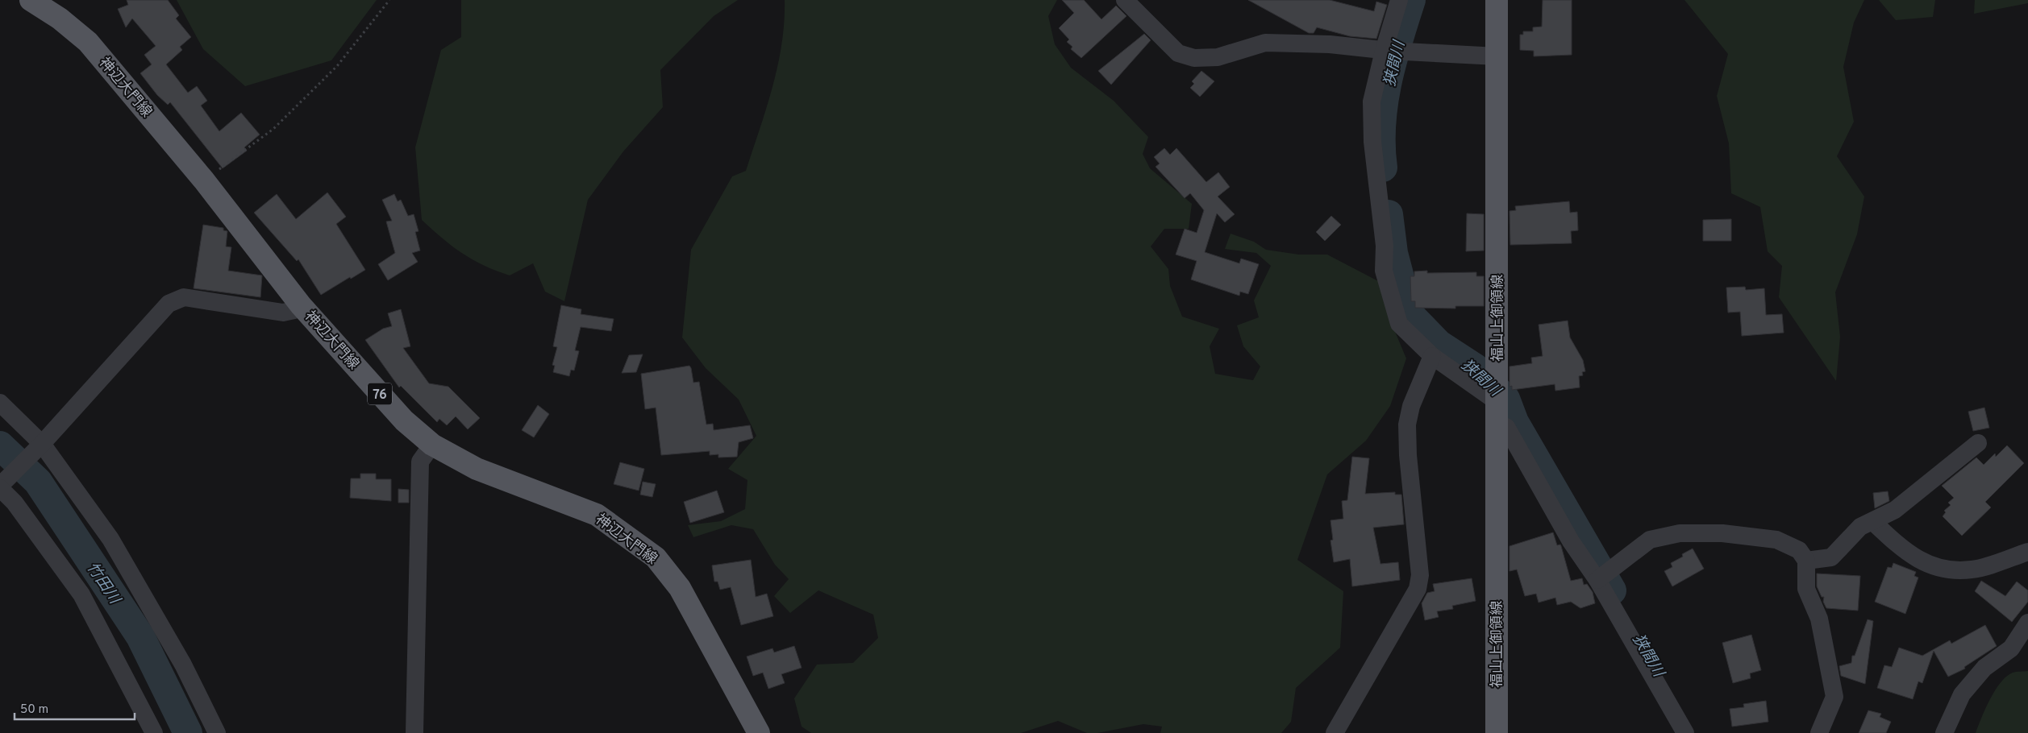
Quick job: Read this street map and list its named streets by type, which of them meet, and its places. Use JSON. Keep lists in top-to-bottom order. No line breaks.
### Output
{"streets":{"main road":["神辺大門線","福山上御領線","76"]},"water":["狭間川","竹田川"],"scale_bar":"50 m"}
